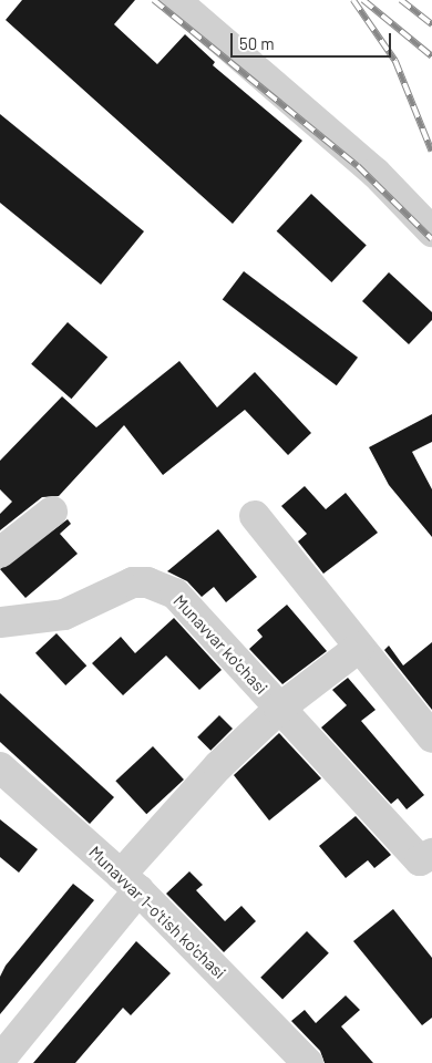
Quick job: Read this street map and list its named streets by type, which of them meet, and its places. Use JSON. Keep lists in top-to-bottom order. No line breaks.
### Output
{"streets":{"street":["Munavvar ko'chasi","Munavvar 1-o'tish ko'chasi"]},"crossings":[["Munavvar ko'chasi","Munavvar 1-o'tish ko'chasi"]],"scale_bar":"50 m"}
